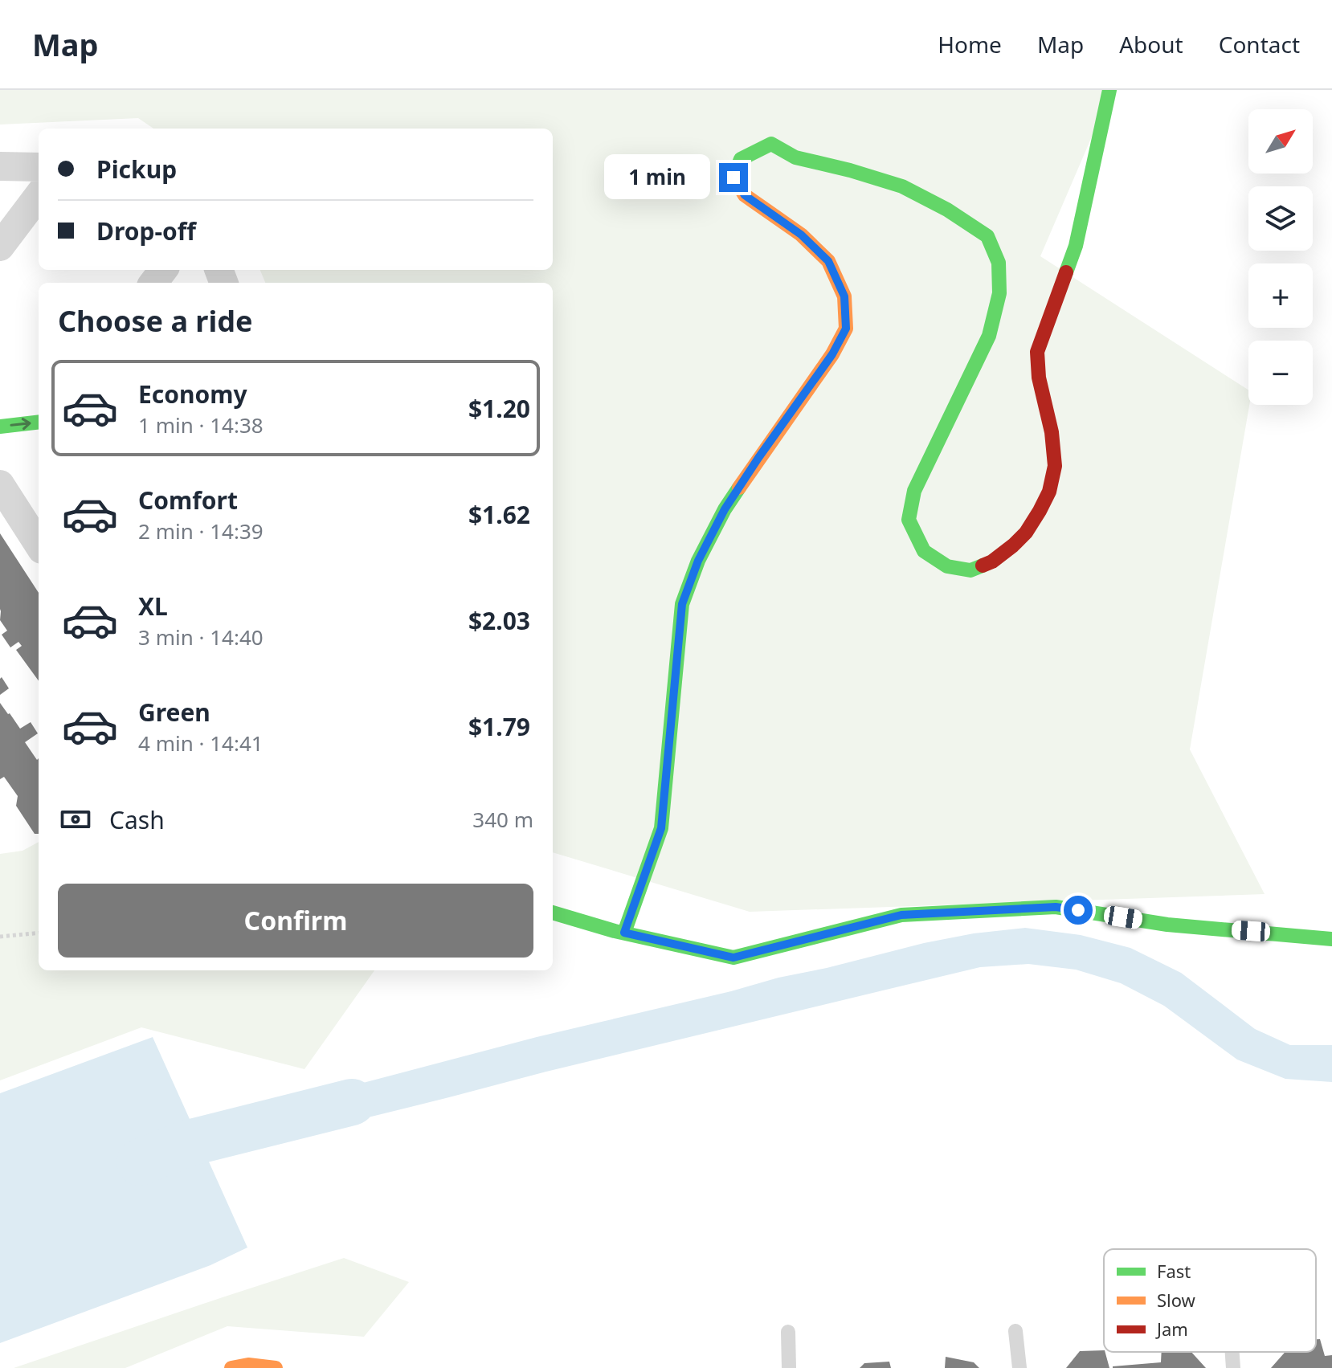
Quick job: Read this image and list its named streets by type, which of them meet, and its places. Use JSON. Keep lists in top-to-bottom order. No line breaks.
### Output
{"legend":["Fast","Slow","Jam"],"north":"top right","page":{"header":"Map","nav":["Home","Map","About","Contact"],"map_buttons":["+","−"],"banner":["Pickup","Drop-off"],"bubble":"1 min","heading":"Choose a ride","list":[{"name":"Economy","note":"1 min · 14:38","value":"$1.20"},{"name":"Comfort","note":"2 min · 14:39","value":"$1.62"},{"name":"XL","note":"3 min · 14:40","value":"$2.03"},{"name":"Green","note":"4 min · 14:41","value":"$1.79"}],"pay":["Cash","340 m"],"buttons":"Confirm"}}
